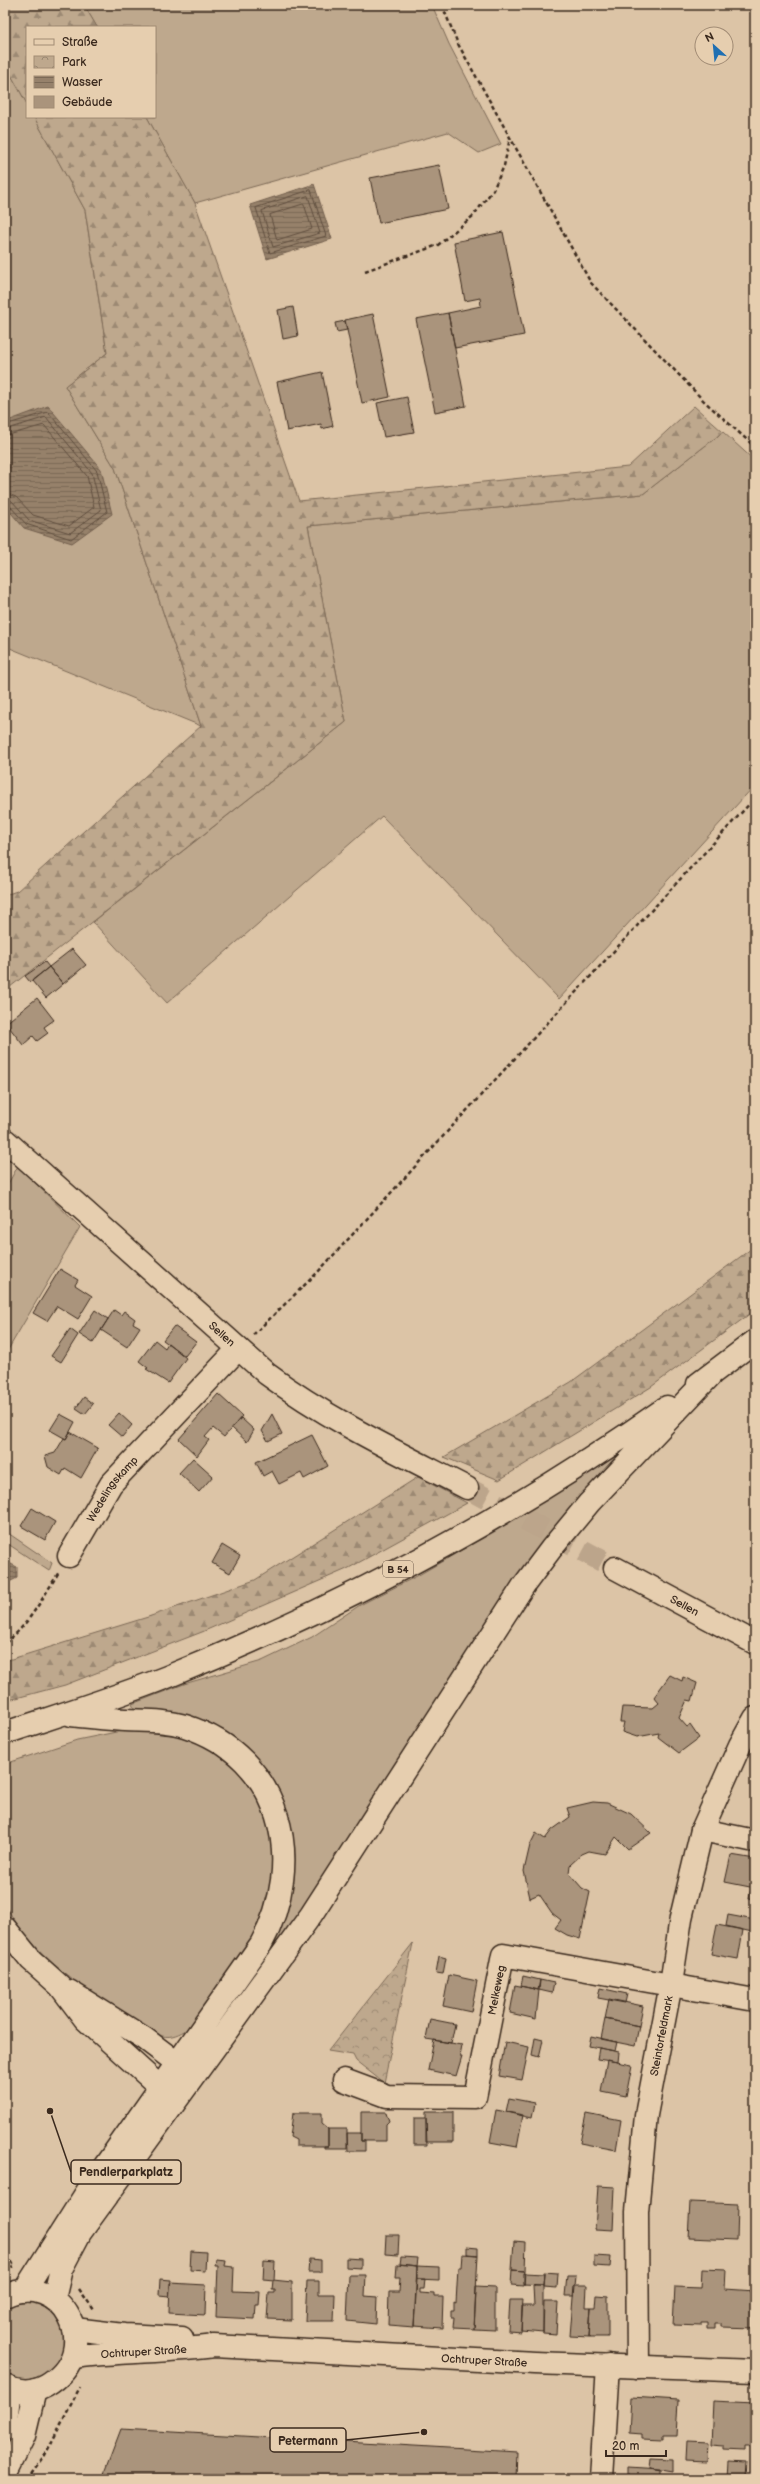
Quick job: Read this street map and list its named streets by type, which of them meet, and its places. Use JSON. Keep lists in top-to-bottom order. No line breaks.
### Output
{"streets":{"main road":["Sellen","Wedelingskamp","B 54","Melkeweg","Steintorfeldmark","Ochtruper Straße"]},"crossings":[["Sellen","Wedelingskamp"],["Melkeweg","Steintorfeldmark"],["Steintorfeldmark","Ochtruper Straße"]],"places":["Pendlerparkplatz","Petermann"],"legend":["Straße","Park","Wasser","Gebäude"],"scale_bar":"20 m","north":"top left"}
